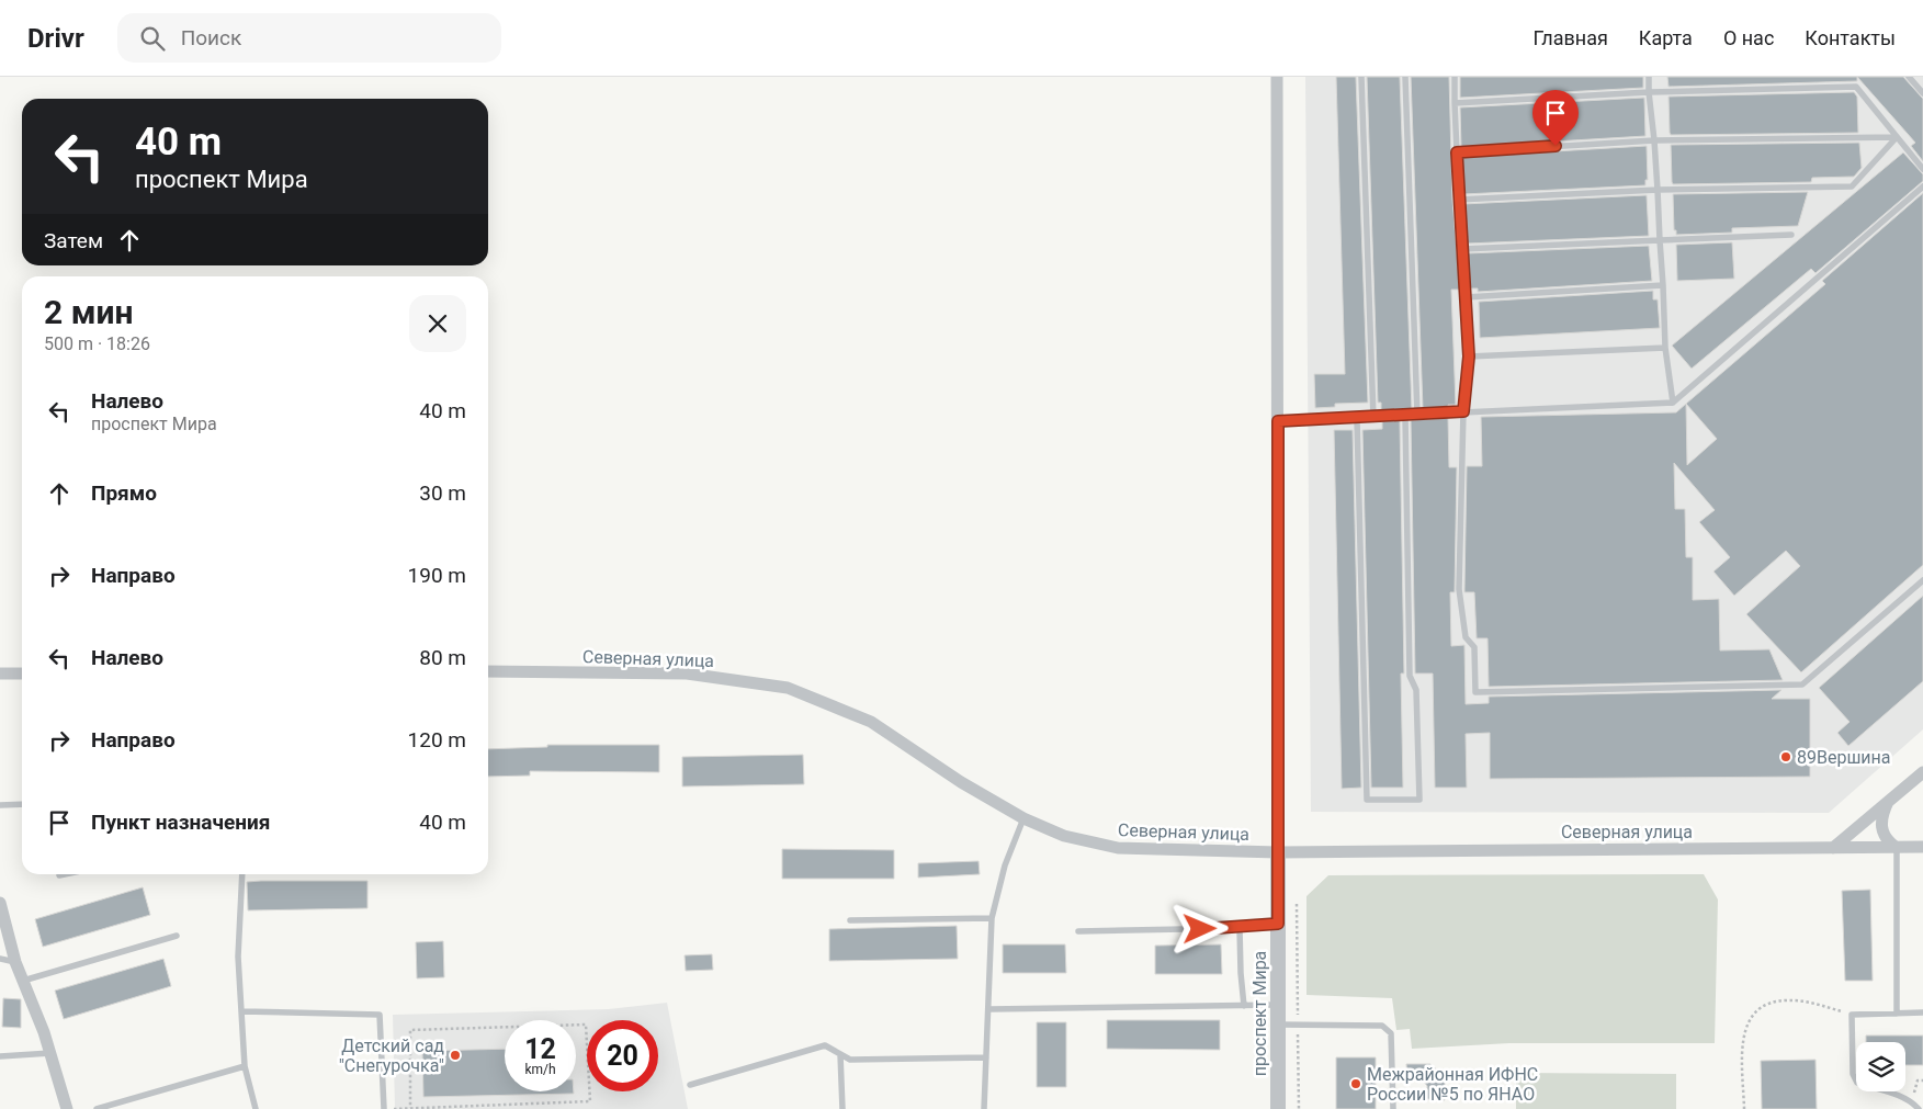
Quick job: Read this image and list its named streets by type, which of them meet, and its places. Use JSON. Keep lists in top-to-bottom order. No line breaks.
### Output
{"streets":{"street":["Северная улица","проспект Мира"]},"crossings":[["Северная улица","проспект Мира"]],"places":["89Вершина","Детский сад \"Снегурочка\"","Межрайонная ИФНС России №5 по ЯНАО"],"page":{"header":"Drivr","search":"Поиск","nav":["Главная","Карта","О нас","Контакты"],"turn":["40 m","проспект Мира"],"then":"Затем","heading":["2 мин","500 m · 18:26"],"list":[{"name":"Налево","note":"проспект Мира","value":"40 m"},{"name":"Прямо","value":"30 m"},{"name":"Направо","value":"190 m"},{"name":"Налево","value":"80 m"},{"name":"Направо","value":"120 m"},{"name":"Пункт назначения","value":"40 m"}],"speed":"12 km/h","limit":"20"}}
